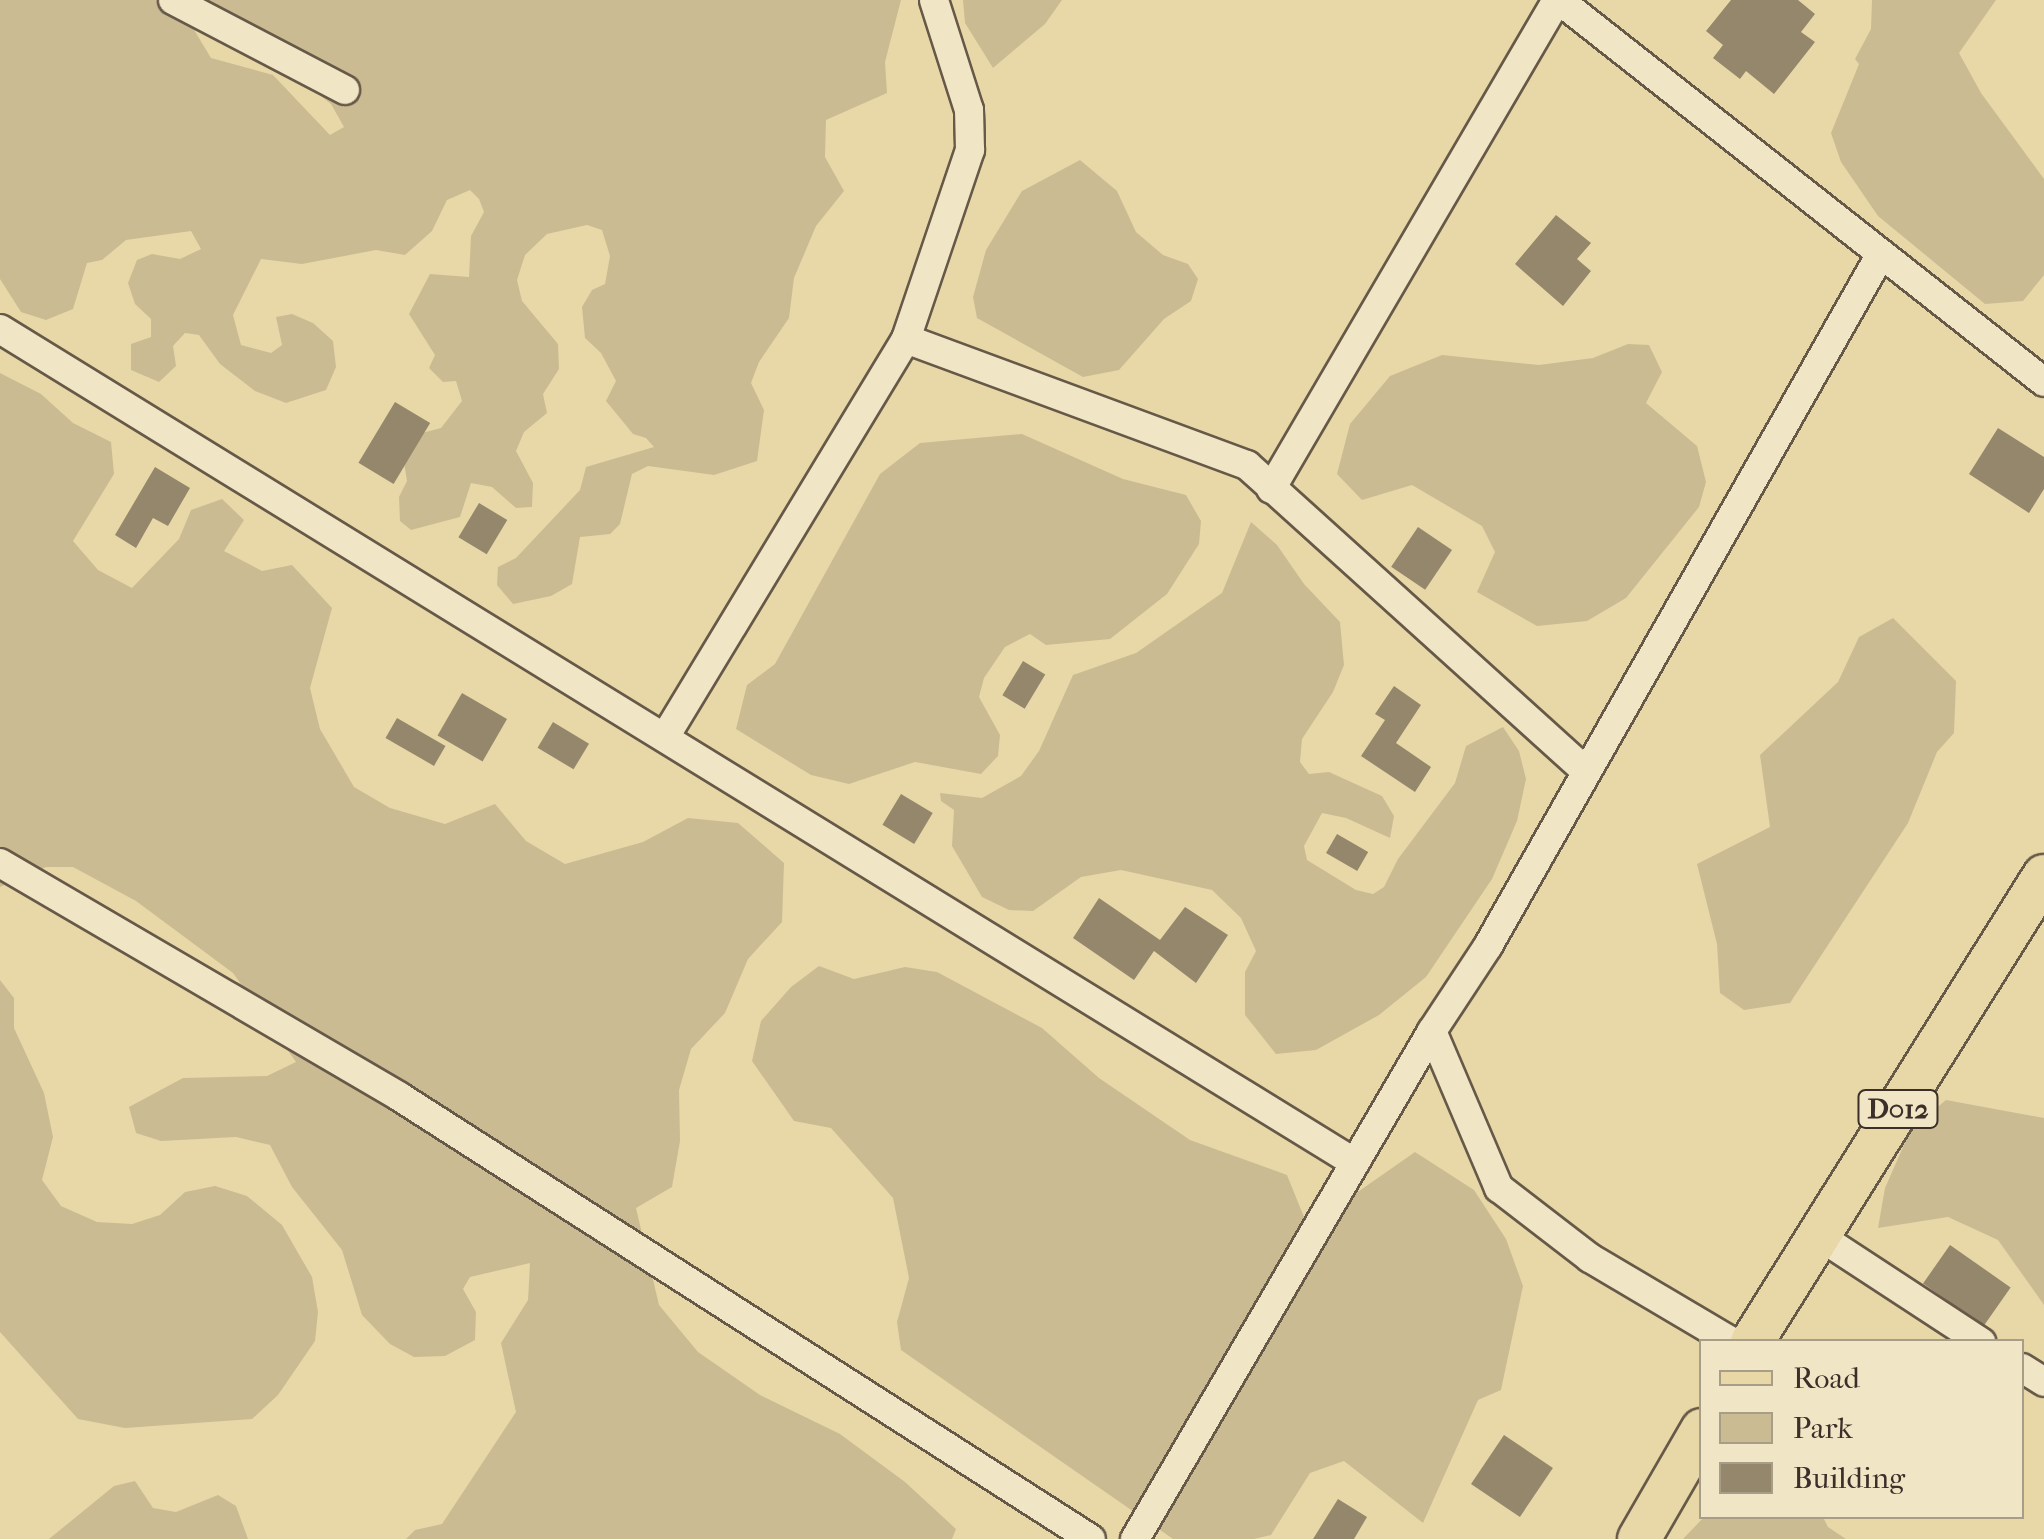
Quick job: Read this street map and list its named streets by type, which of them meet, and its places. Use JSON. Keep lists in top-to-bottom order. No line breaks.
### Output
{"streets":{"main road":["D012"]},"legend":["Road","Park","Building"]}
